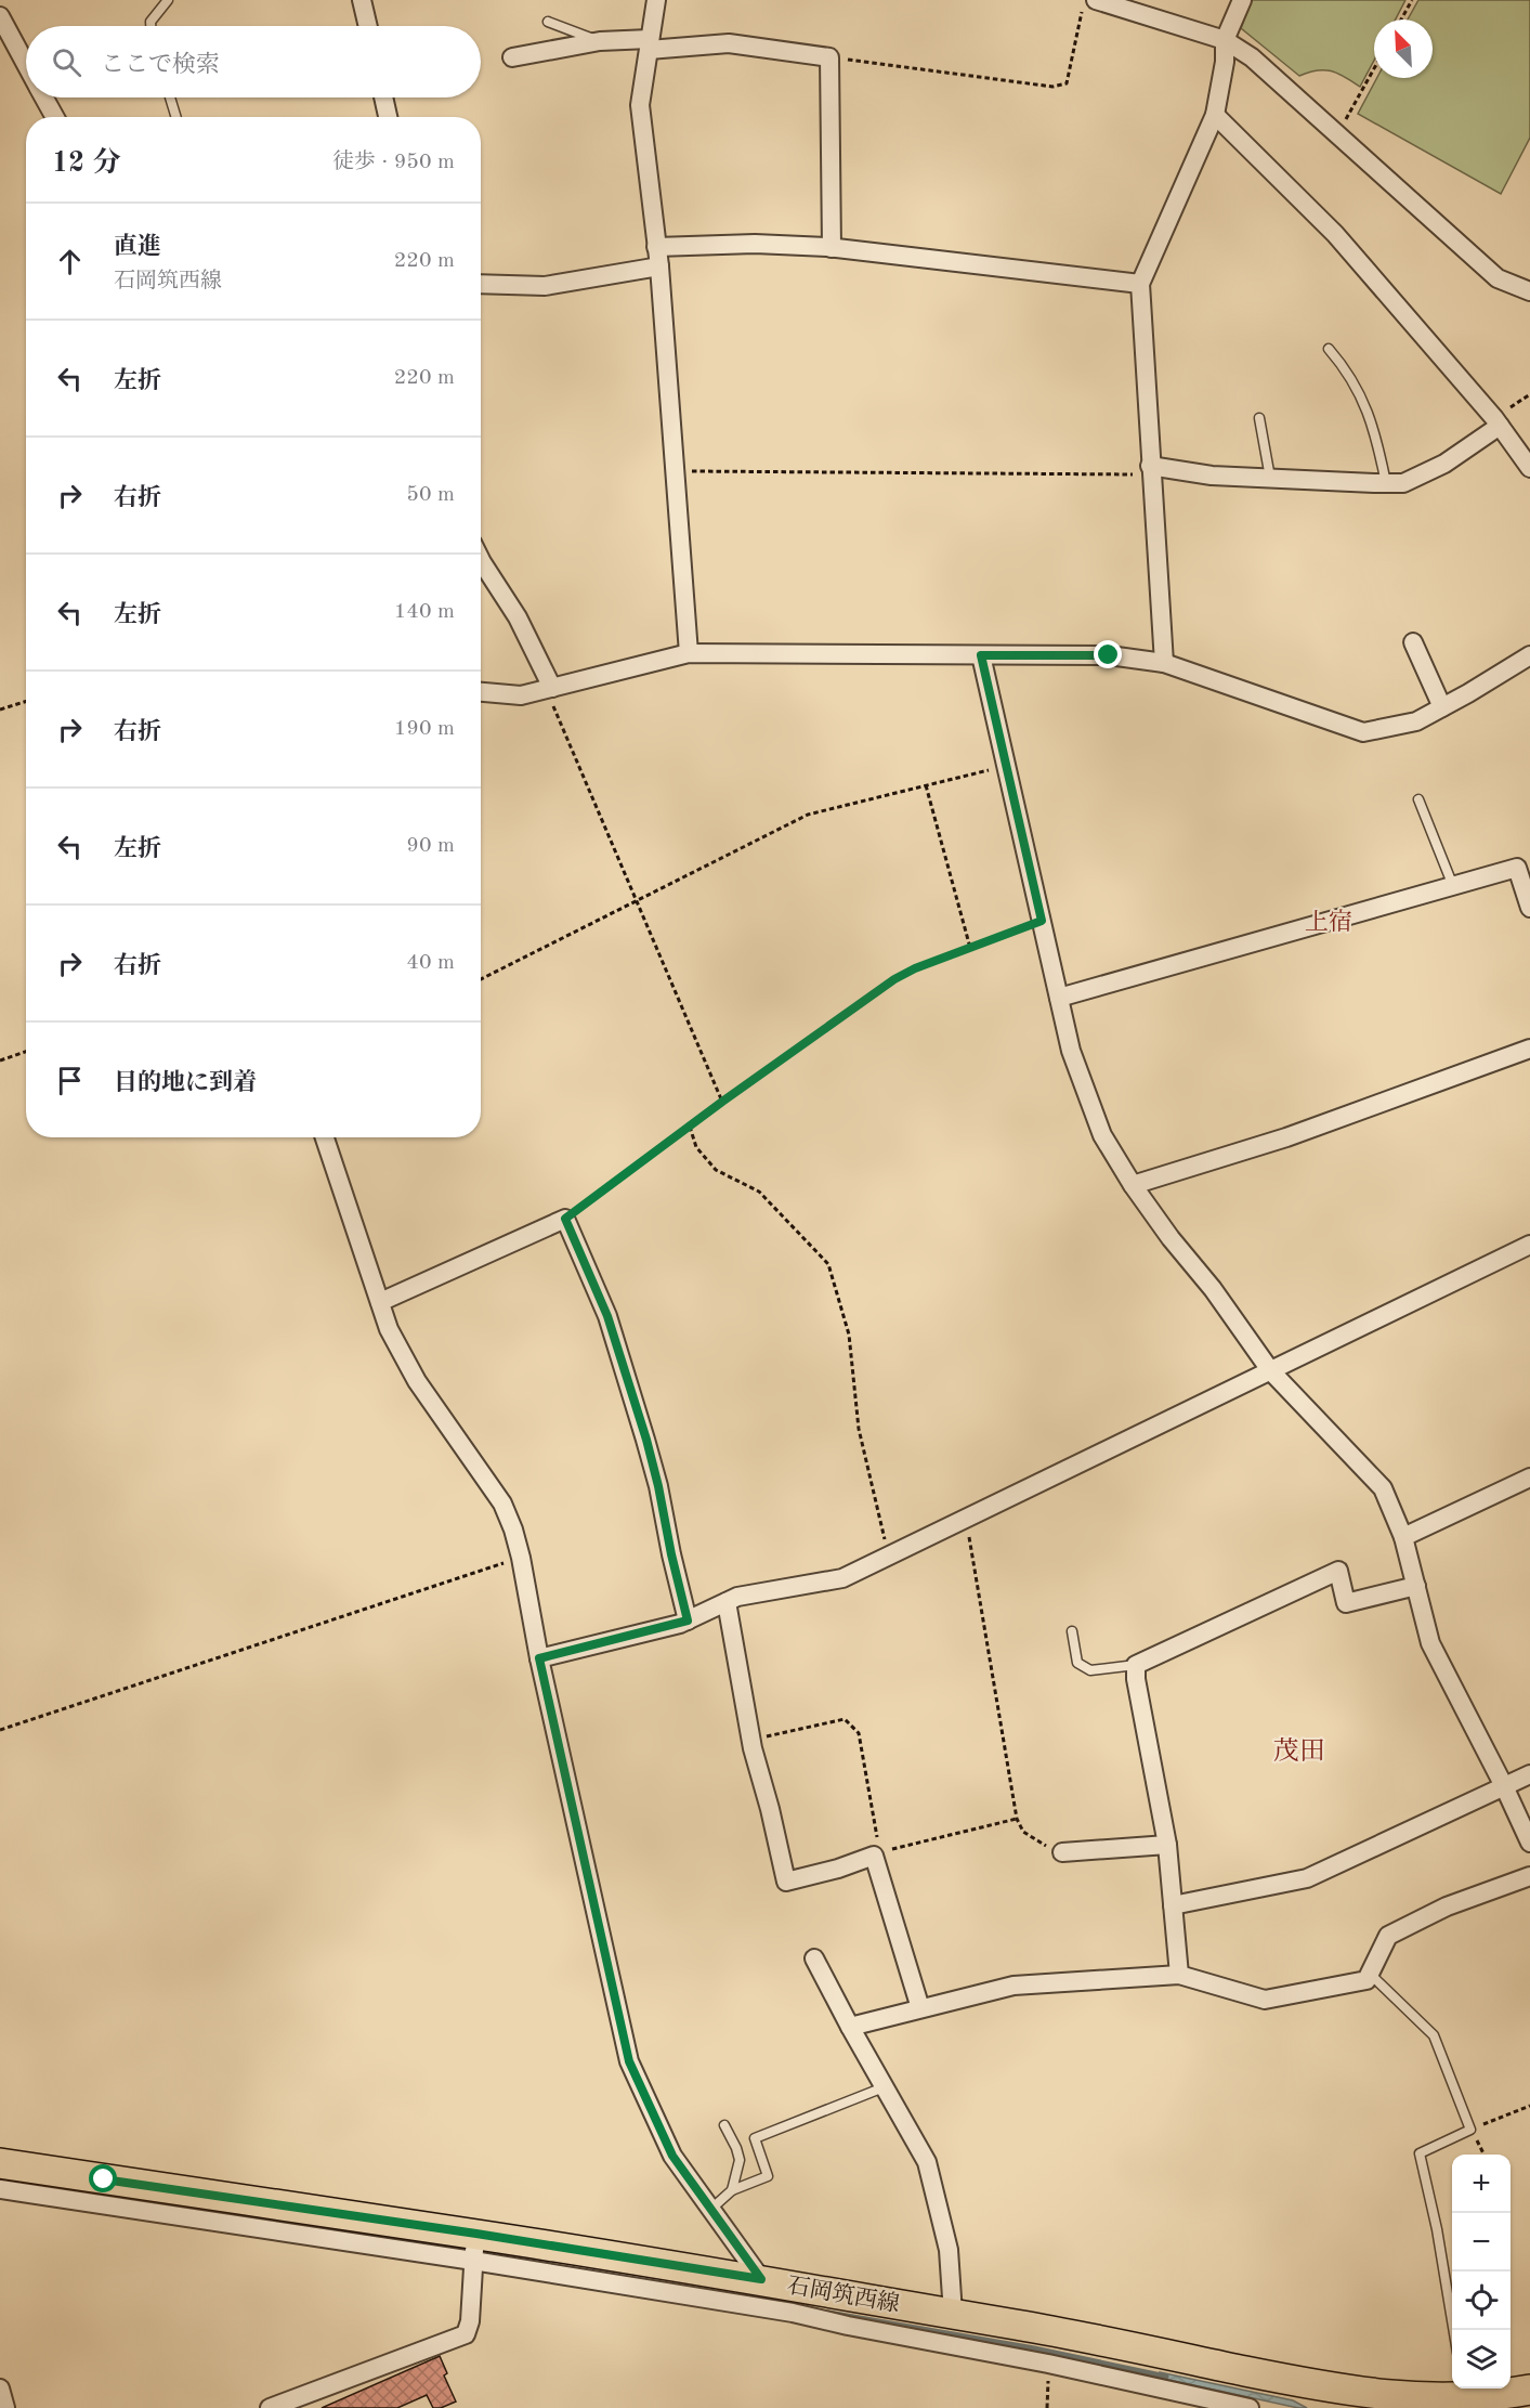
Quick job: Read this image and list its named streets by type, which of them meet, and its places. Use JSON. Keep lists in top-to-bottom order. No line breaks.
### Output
{"streets":{"main road":["石岡筑西線"]},"districts":["上宿","茂田"],"north":"top left","page":{"search":"ここで検索","heading":["12 分","徒歩 · 950 m"],"list":[["直進","石岡筑西線","220 m"],["左折","220 m"],["右折","50 m"],["左折","140 m"],["右折","190 m"],["左折","90 m"],["右折","40 m"],"目的地に到着"],"map_buttons":["+","−"]}}
